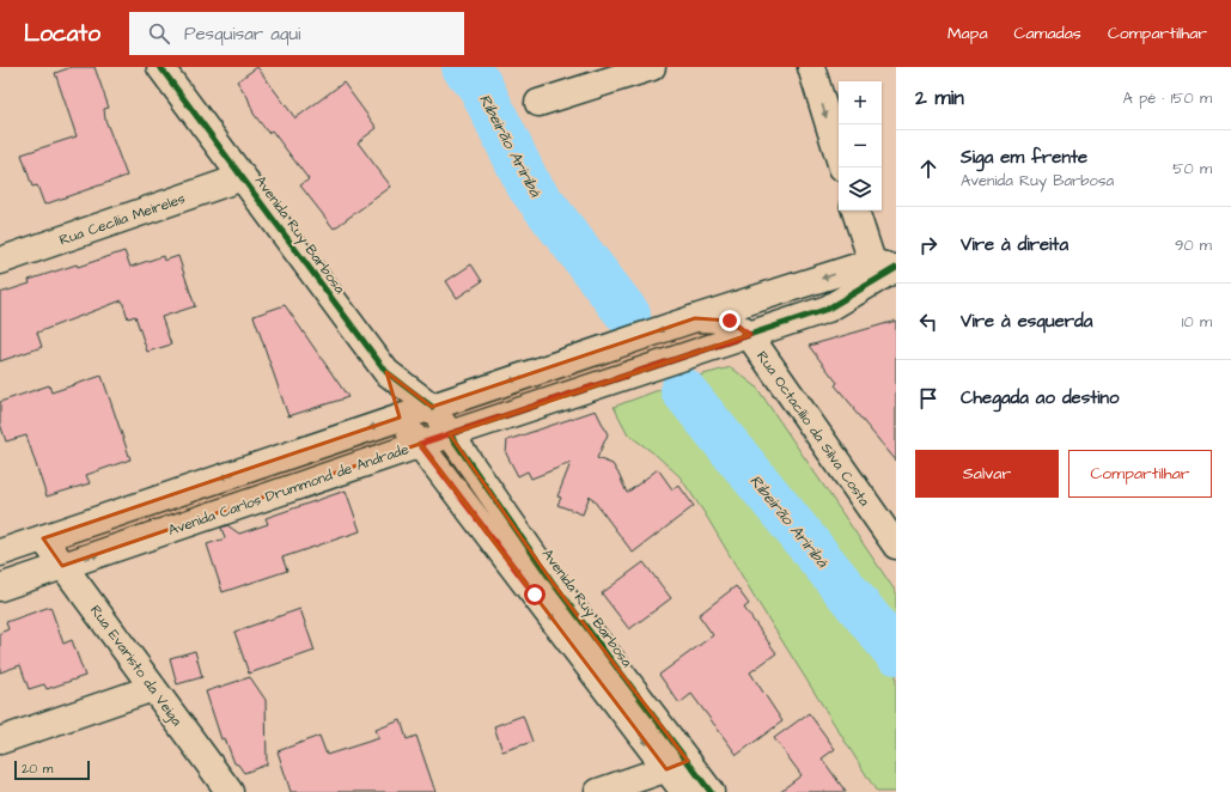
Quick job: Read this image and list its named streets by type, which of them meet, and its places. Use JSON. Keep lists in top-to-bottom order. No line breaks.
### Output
{"streets":{"main road":["Rua Cecília Meireles","Avenida Ruy Barbosa","Rua Octacílio da Silva Costa","Avenida Carlos Drummond de Andrade","Rua Evaristo da Veiga"]},"crossings":[["Rua Cecília Meireles","Avenida Ruy Barbosa"],["Avenida Ruy Barbosa","Avenida Carlos Drummond de Andrade"],["Rua Octacílio da Silva Costa","Avenida Carlos Drummond de Andrade"],["Avenida Carlos Drummond de Andrade","Rua Evaristo da Veiga"]],"water":["Ribeirão Ariribá"],"scale_bar":"20 m","page":{"header":"Locato","search":"Pesquisar aqui","nav":["Mapa","Camadas","Compartilhar"],"heading":["2 min","A pé · 150 m"],"map_buttons":["+","−"],"list":[["Siga em frente","Avenida Ruy Barbosa","50 m"],["Vire à direita","90 m"],["Vire à esquerda","10 m"],"Chegada ao destino"],"buttons":["Salvar","Compartilhar"],"scale":"20 m"}}
